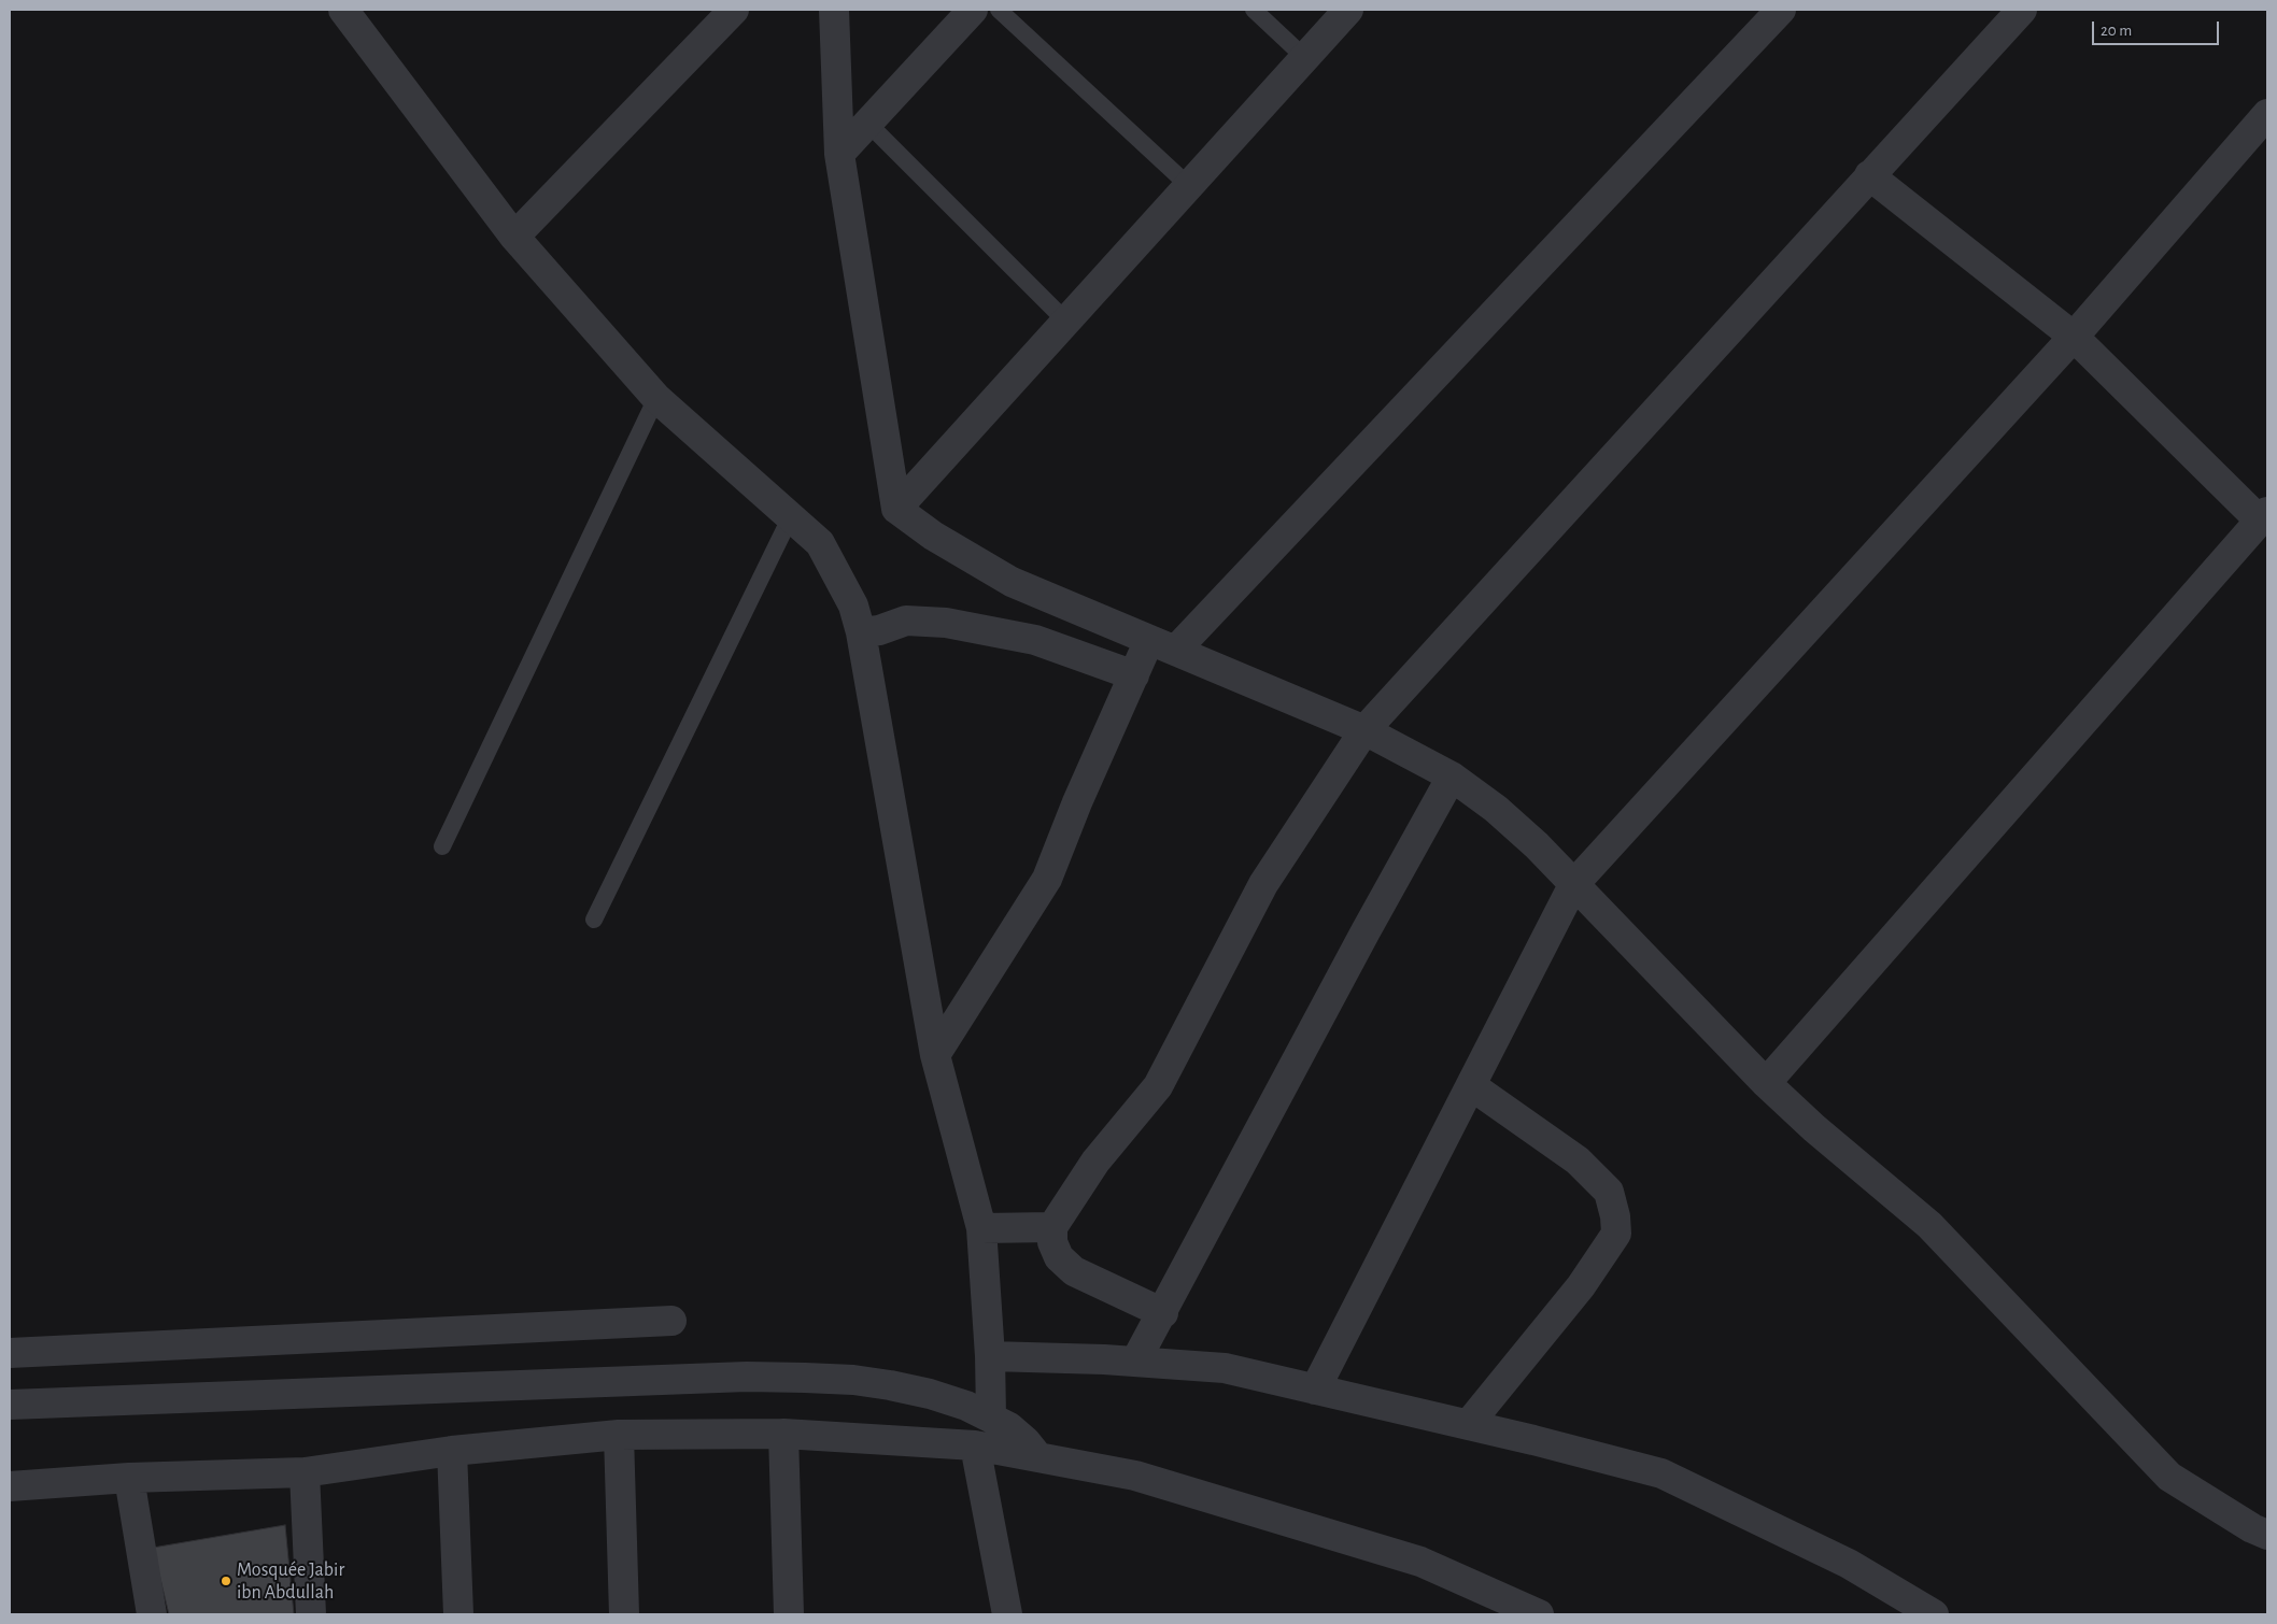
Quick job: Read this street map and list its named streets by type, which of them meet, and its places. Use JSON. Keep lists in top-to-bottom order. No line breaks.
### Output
{"places":["Mosquée Jabir ibn Abdullah"],"scale_bar":"20 m"}
